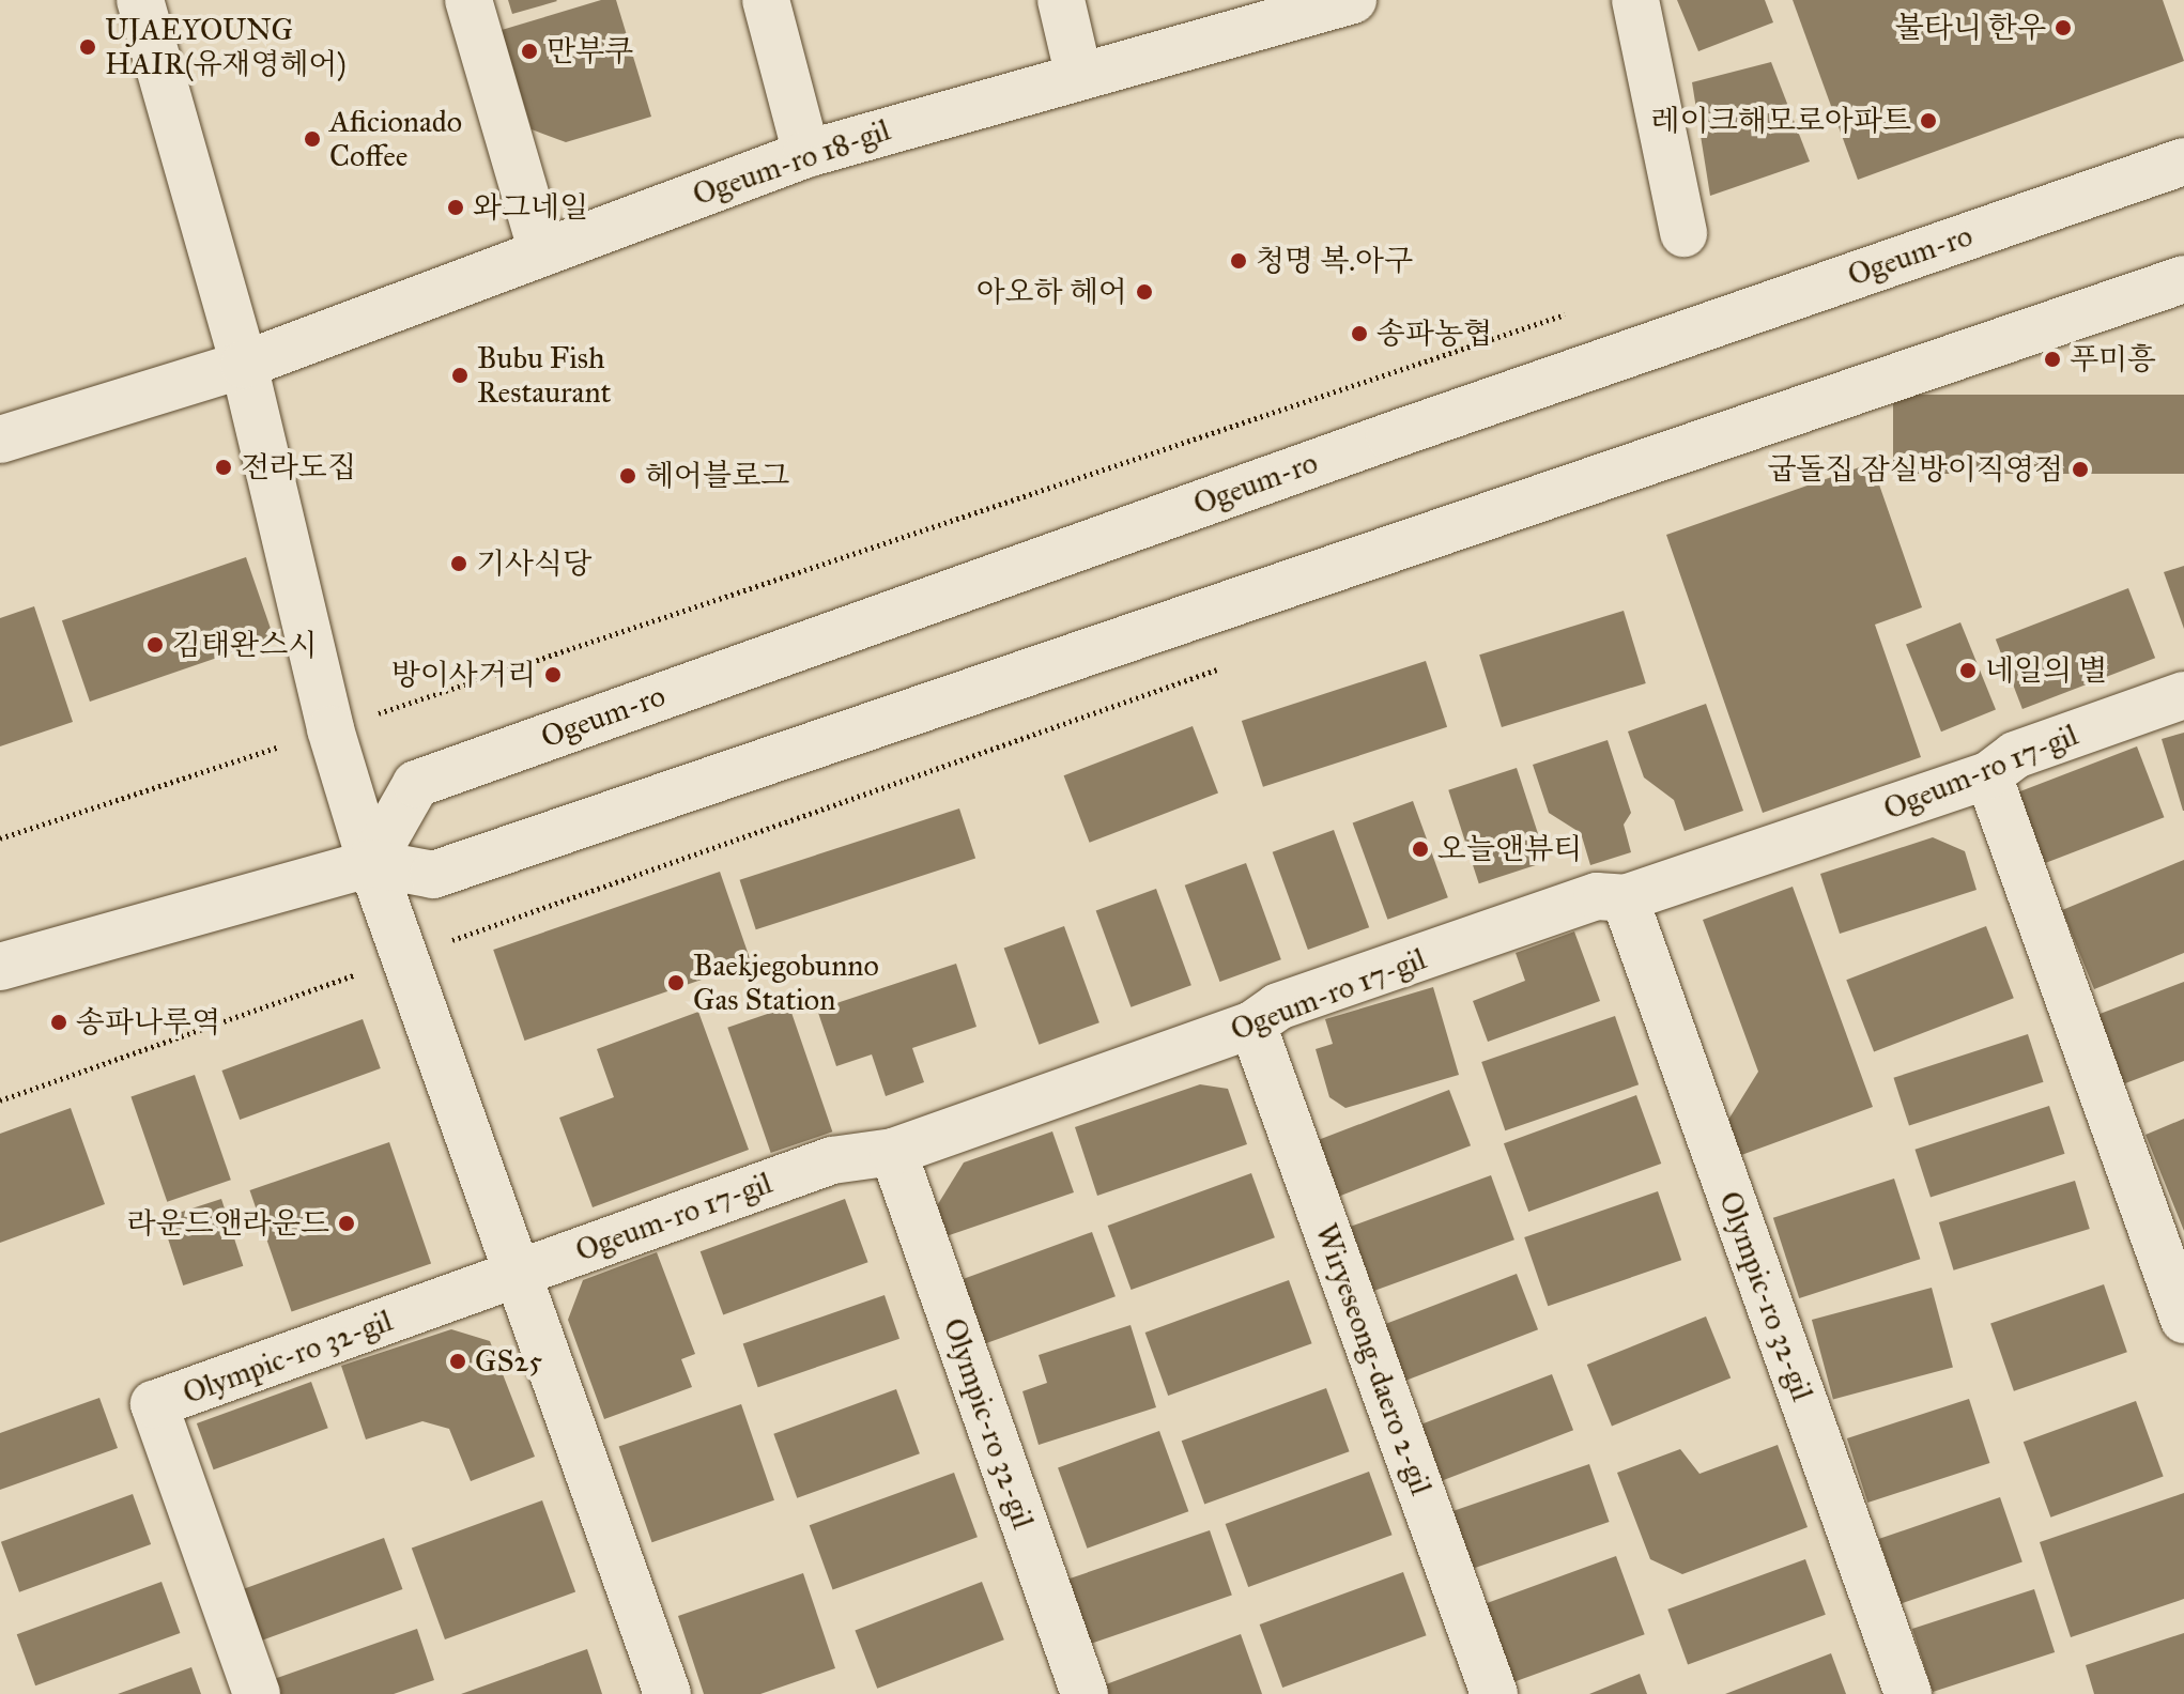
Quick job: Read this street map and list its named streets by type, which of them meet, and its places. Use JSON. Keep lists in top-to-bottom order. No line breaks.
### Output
{"streets":{"street":["Ogeum-ro 18-gil","Ogeum-ro","Ogeum-ro 17-gil","Olympic-ro 32-gil","Wiryeseong-daero 2-gil"]},"crossings":[["Ogeum-ro 17-gil","Olympic-ro 32-gil"],["Ogeum-ro 17-gil","Wiryeseong-daero 2-gil"]],"places":["불타니 한우","UJAEYOUNG HAIR(유재영헤어)","만부쿠","레이크해모로아파트","Aficionado Coffee","와그네일","청명 복.아구","아오하 헤어","송파농협","푸미흥","Bubu Fish Restaurant","전라도집","굽돌집 잠실방이직영점","헤어블로그","기사식당","김태완스시","네일의 별","방이사거리","오늘앤뷰티","Baekjegobunno Gas Station","송파나루역","라운드앤라운드","GS25"]}
